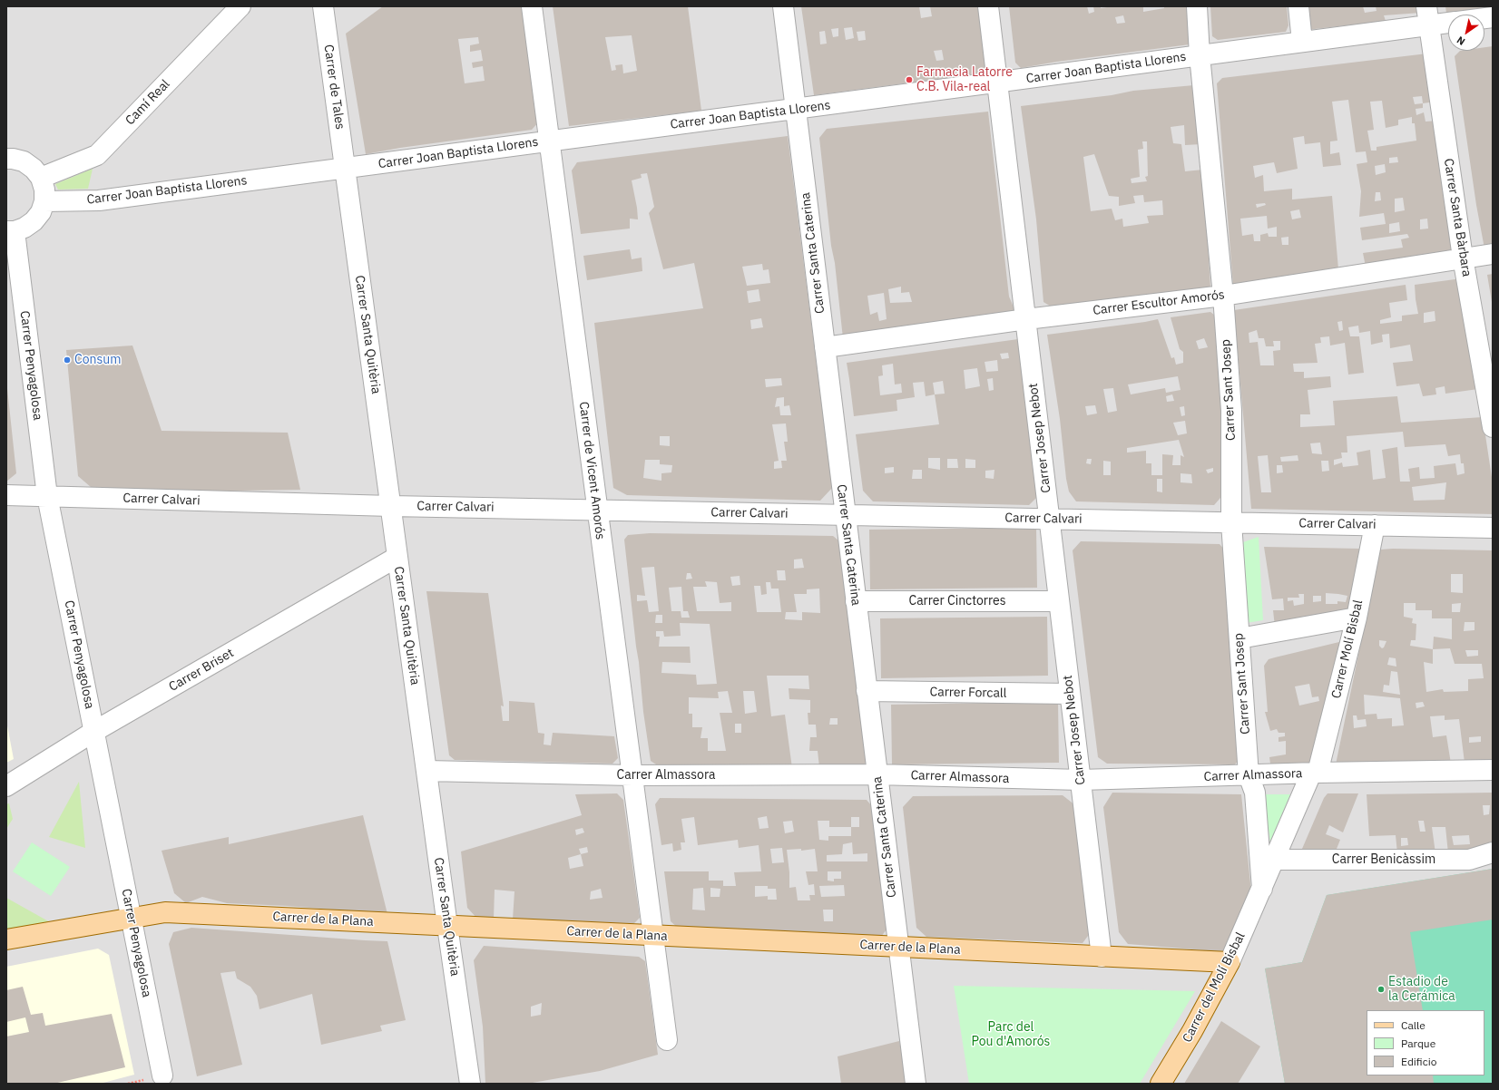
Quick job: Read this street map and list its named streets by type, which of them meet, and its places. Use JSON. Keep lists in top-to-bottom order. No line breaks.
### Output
{"streets":{"main road":["Carrer de la Plana","Carrer del Molí Bisbal"],"street":["Carrer Joan Baptista Llorens","Carrer de Tales","Camí Real","Carrer Santa Bàrbara","Carrer Santa Caterina","Carrer Escultor Amorós","Carrer Santa Quitèria","Carrer Penyagolosa","Carrer Sant Josep","Carrer Josep Nebot","Carrer de Vicent Amorós","Carrer Calvari","Carrer Cinctorres","Carrer Molí Bisbal","Carrer Briset","Carrer Forcall","Carrer Almassora","Carrer Benicàssim"]},"crossings":[["Carrer Joan Baptista Llorens","Carrer de Tales"],["Carrer Joan Baptista Llorens","Carrer Santa Bàrbara"],["Carrer Joan Baptista Llorens","Carrer Santa Caterina"],["Carrer Joan Baptista Llorens","Carrer Santa Quitèria"],["Carrer Joan Baptista Llorens","Carrer Sant Josep"],["Carrer Joan Baptista Llorens","Carrer Josep Nebot"],["Carrer Joan Baptista Llorens","Carrer de Vicent Amorós"],["Carrer de Tales","Carrer Santa Quitèria"],["Carrer Santa Bàrbara","Carrer Escultor Amorós"],["Carrer Santa Caterina","Carrer Escultor Amorós"],["Carrer Santa Caterina","Carrer Calvari"],["Carrer Santa Caterina","Carrer Cinctorres"],["Carrer Santa Caterina","Carrer Forcall"],["Carrer Santa Caterina","Carrer Almassora"],["Carrer Santa Caterina","Carrer de la Plana"],["Carrer Escultor Amorós","Carrer Sant Josep"],["Carrer Escultor Amorós","Carrer Josep Nebot"],["Carrer Santa Quitèria","Carrer Calvari"],["Carrer Santa Quitèria","Carrer Briset"],["Carrer Santa Quitèria","Carrer Almassora"],["Carrer Santa Quitèria","Carrer de la Plana"],["Carrer Penyagolosa","Carrer Calvari"],["Carrer Penyagolosa","Carrer Briset"],["Carrer Penyagolosa","Carrer de la Plana"],["Carrer Sant Josep","Carrer Calvari"],["Carrer Sant Josep","Carrer Almassora"],["Carrer Josep Nebot","Carrer Calvari"],["Carrer Josep Nebot","Carrer Cinctorres"],["Carrer Josep Nebot","Carrer Forcall"],["Carrer Josep Nebot","Carrer Almassora"],["Carrer Josep Nebot","Carrer de la Plana"],["Carrer de Vicent Amorós","Carrer Calvari"],["Carrer de Vicent Amorós","Carrer Almassora"],["Carrer de Vicent Amorós","Carrer de la Plana"],["Carrer Calvari","Carrer Molí Bisbal"],["Carrer Molí Bisbal","Carrer Almassora"],["Carrer Molí Bisbal","Carrer Benicàssim"],["Carrer Molí Bisbal","Carrer del Molí Bisbal"],["Carrer de la Plana","Carrer del Molí Bisbal"]],"parks":["Parc del Pou d'Amorós"],"places":["Farmacia Latorre C.B. Vila-real","Consum","Estadio de la Cerámica"],"legend":["Calle","Parque","Edificio"],"north":"bottom left"}
